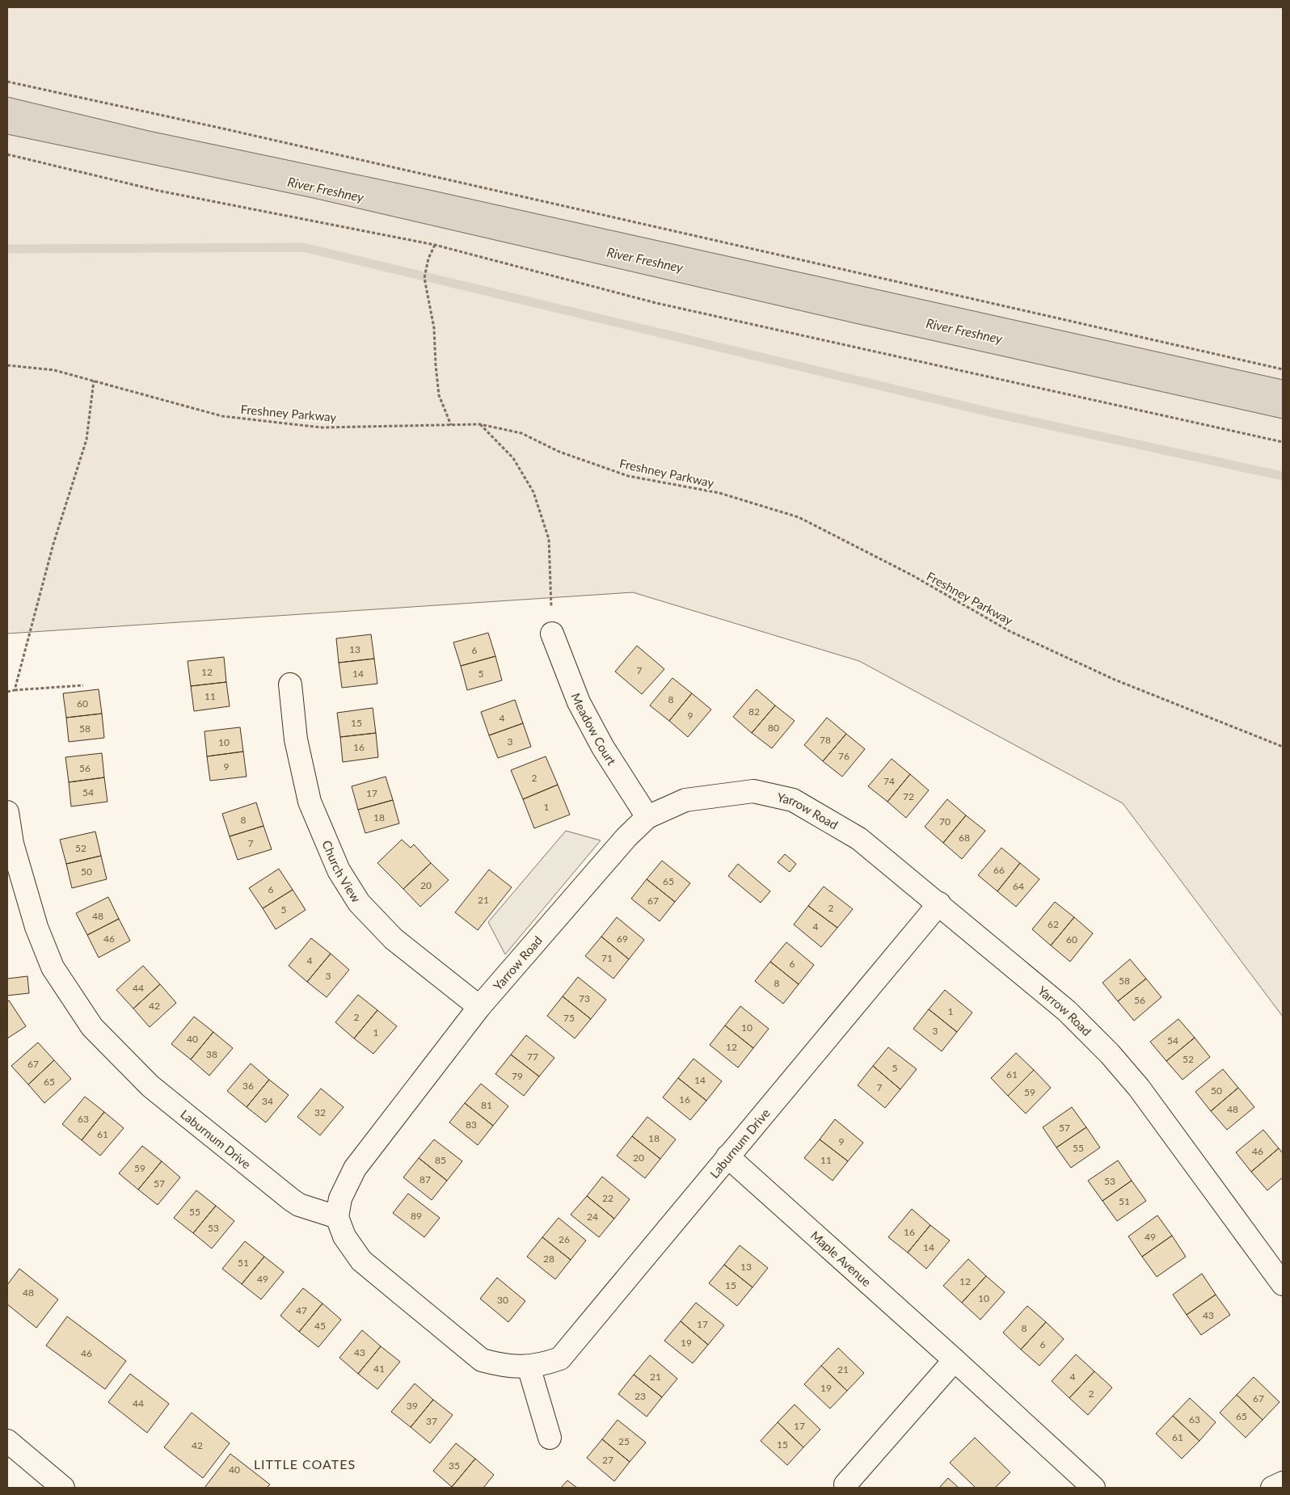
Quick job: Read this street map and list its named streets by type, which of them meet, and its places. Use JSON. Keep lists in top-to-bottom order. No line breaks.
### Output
{"streets":{"street":["Meadow Court","Yarrow Road","Church View","Laburnum Drive","Maple Avenue"],"path":["Freshney Parkway"]},"crossings":[["Meadow Court","Yarrow Road"],["Yarrow Road","Church View"],["Yarrow Road","Laburnum Drive"],["Laburnum Drive","Maple Avenue"]],"districts":["LITTLE COATES"],"water":["River Freshney"],"house_numbers":["13","6","7","12","14","5","11","8","60","82","9","4","15","80","58","78","3","10","16","76","9","56","2","74","54","17","72","1","18","8","70","68","7","52","66","50","65","20","64","6","21","67","2","5","48","62","4","46","69","60","71","4","6","3","58","8","44","73","56","42","1","2","75","10","3","1","40","54","12","38","77","52","67","5","61","79","14","65","36","7","50","59","16","34","81","48","32","63","83","57","61","18","9","55","46","20","85","11","59","87","53","57","22","51","55","89","24","53","16","49","26","14","28","51","13","49","12","15","48","10","30","47","43","17","45","8","19","6","43","46","41","21","21","4","19","2","23","67","44","39","65","63","37","17","61","25","15","42","27","35","40"]}
